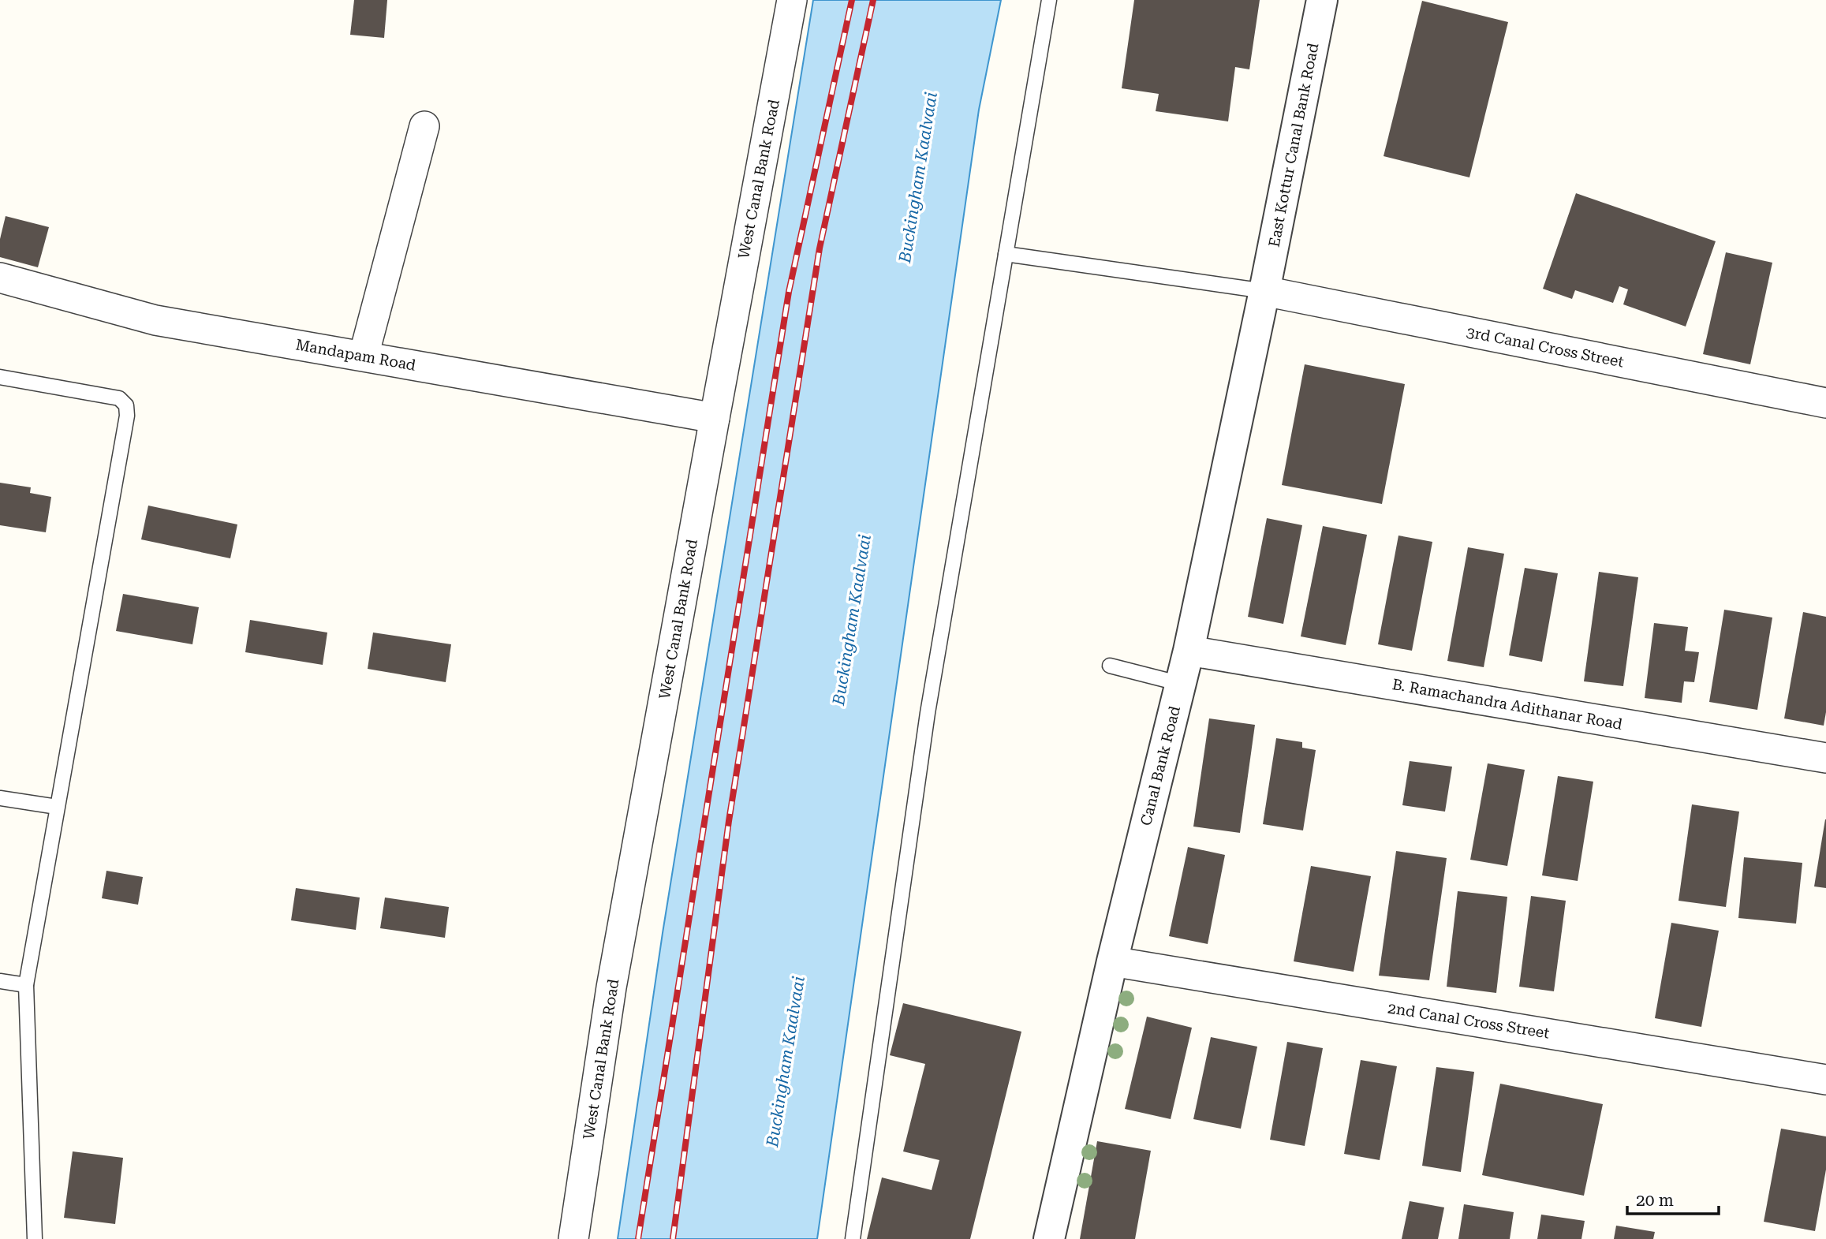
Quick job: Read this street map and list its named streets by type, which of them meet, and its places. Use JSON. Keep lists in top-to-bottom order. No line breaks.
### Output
{"streets":{"street":["East Kottur Canal Bank Road","West Canal Bank Road","3rd Canal Cross Street","Mandapam Road","B. Ramachandra Adithanar Road","Canal Bank Road","2nd Canal Cross Street"]},"crossings":[["East Kottur Canal Bank Road","3rd Canal Cross Street"],["East Kottur Canal Bank Road","Canal Bank Road"],["West Canal Bank Road","Mandapam Road"],["3rd Canal Cross Street","Canal Bank Road"],["B. Ramachandra Adithanar Road","Canal Bank Road"],["Canal Bank Road","2nd Canal Cross Street"]],"water":["Buckingham Kaalvaai"],"scale_bar":"20 m"}
